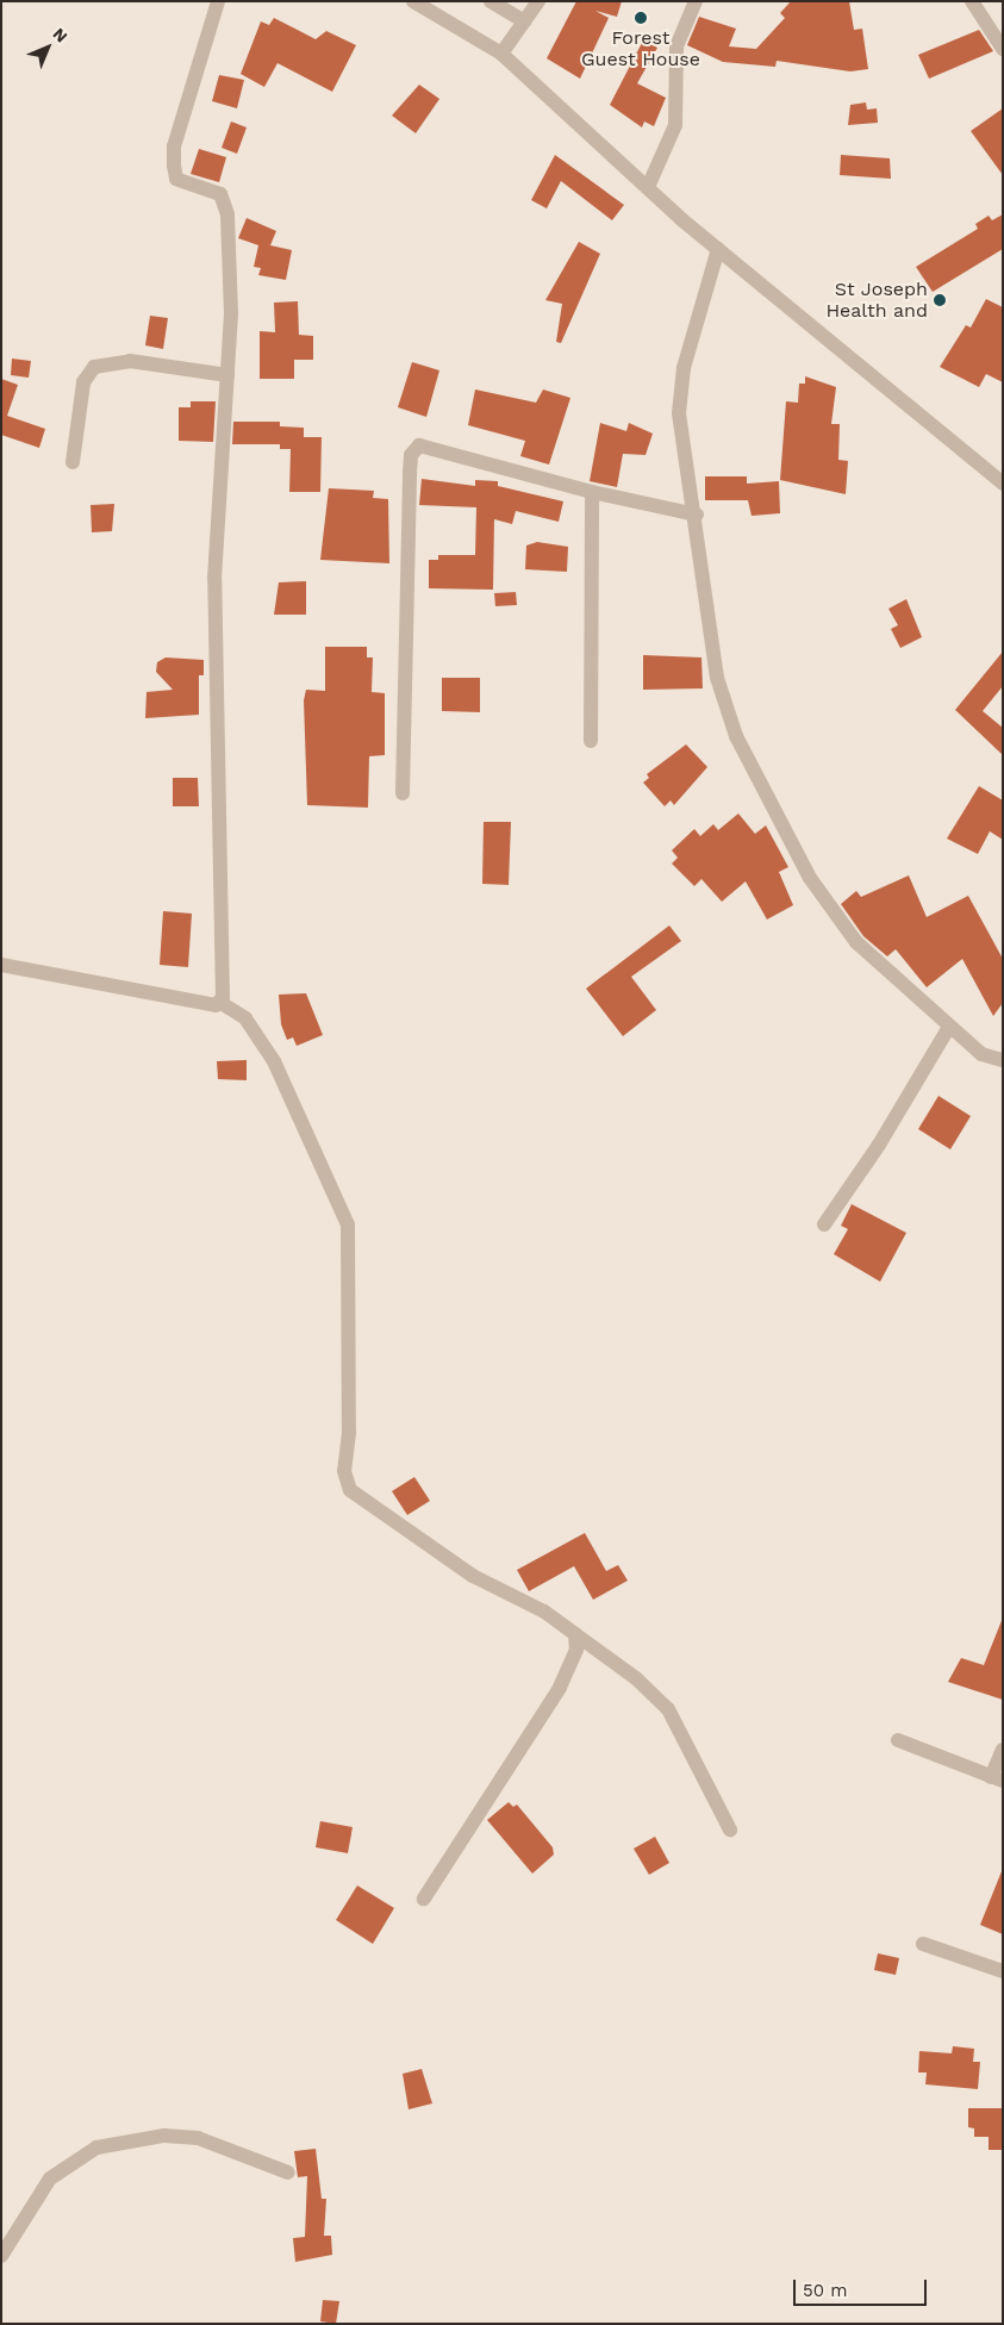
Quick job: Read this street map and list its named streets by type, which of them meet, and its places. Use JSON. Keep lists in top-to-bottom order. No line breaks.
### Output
{"places":["Forest Guest House","St Joseph Health and"],"scale_bar":"50 m","north":"top right"}
